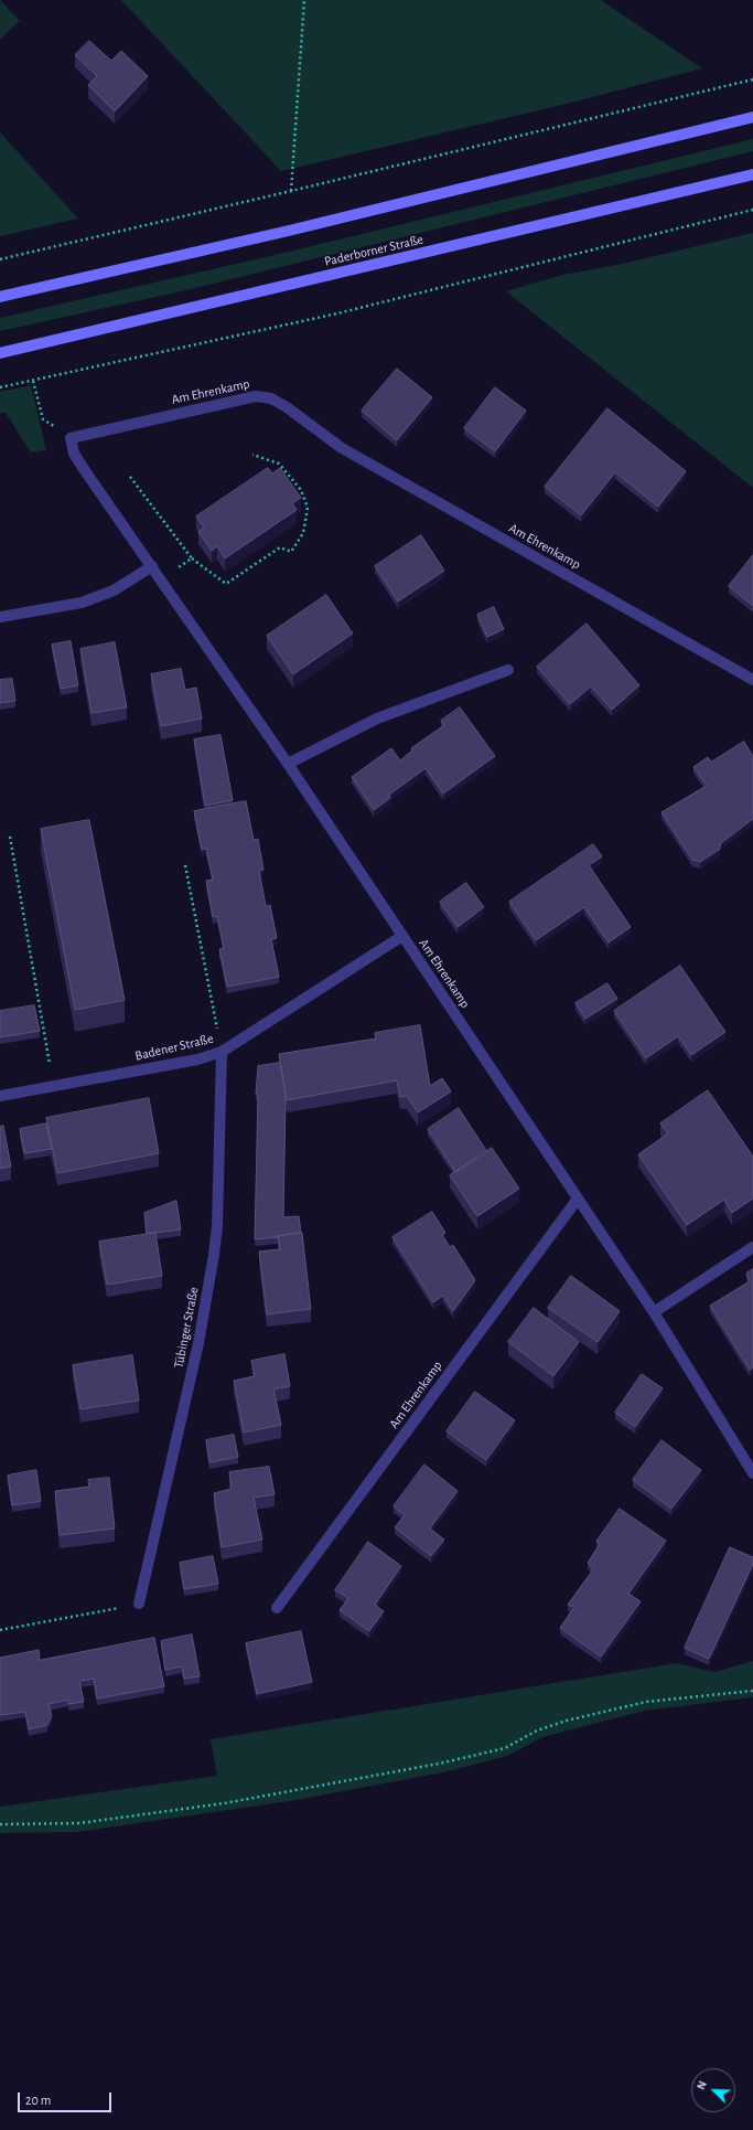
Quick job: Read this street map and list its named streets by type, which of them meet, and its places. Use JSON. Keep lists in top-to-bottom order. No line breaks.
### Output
{"streets":{"main road":["Paderborner Straße"],"street":["Am Ehrenkamp","Badener Straße","Tübinger Straße"]},"crossings":[["Am Ehrenkamp","Badener Straße"],["Badener Straße","Tübinger Straße"]],"scale_bar":"20 m","north":"top left"}
